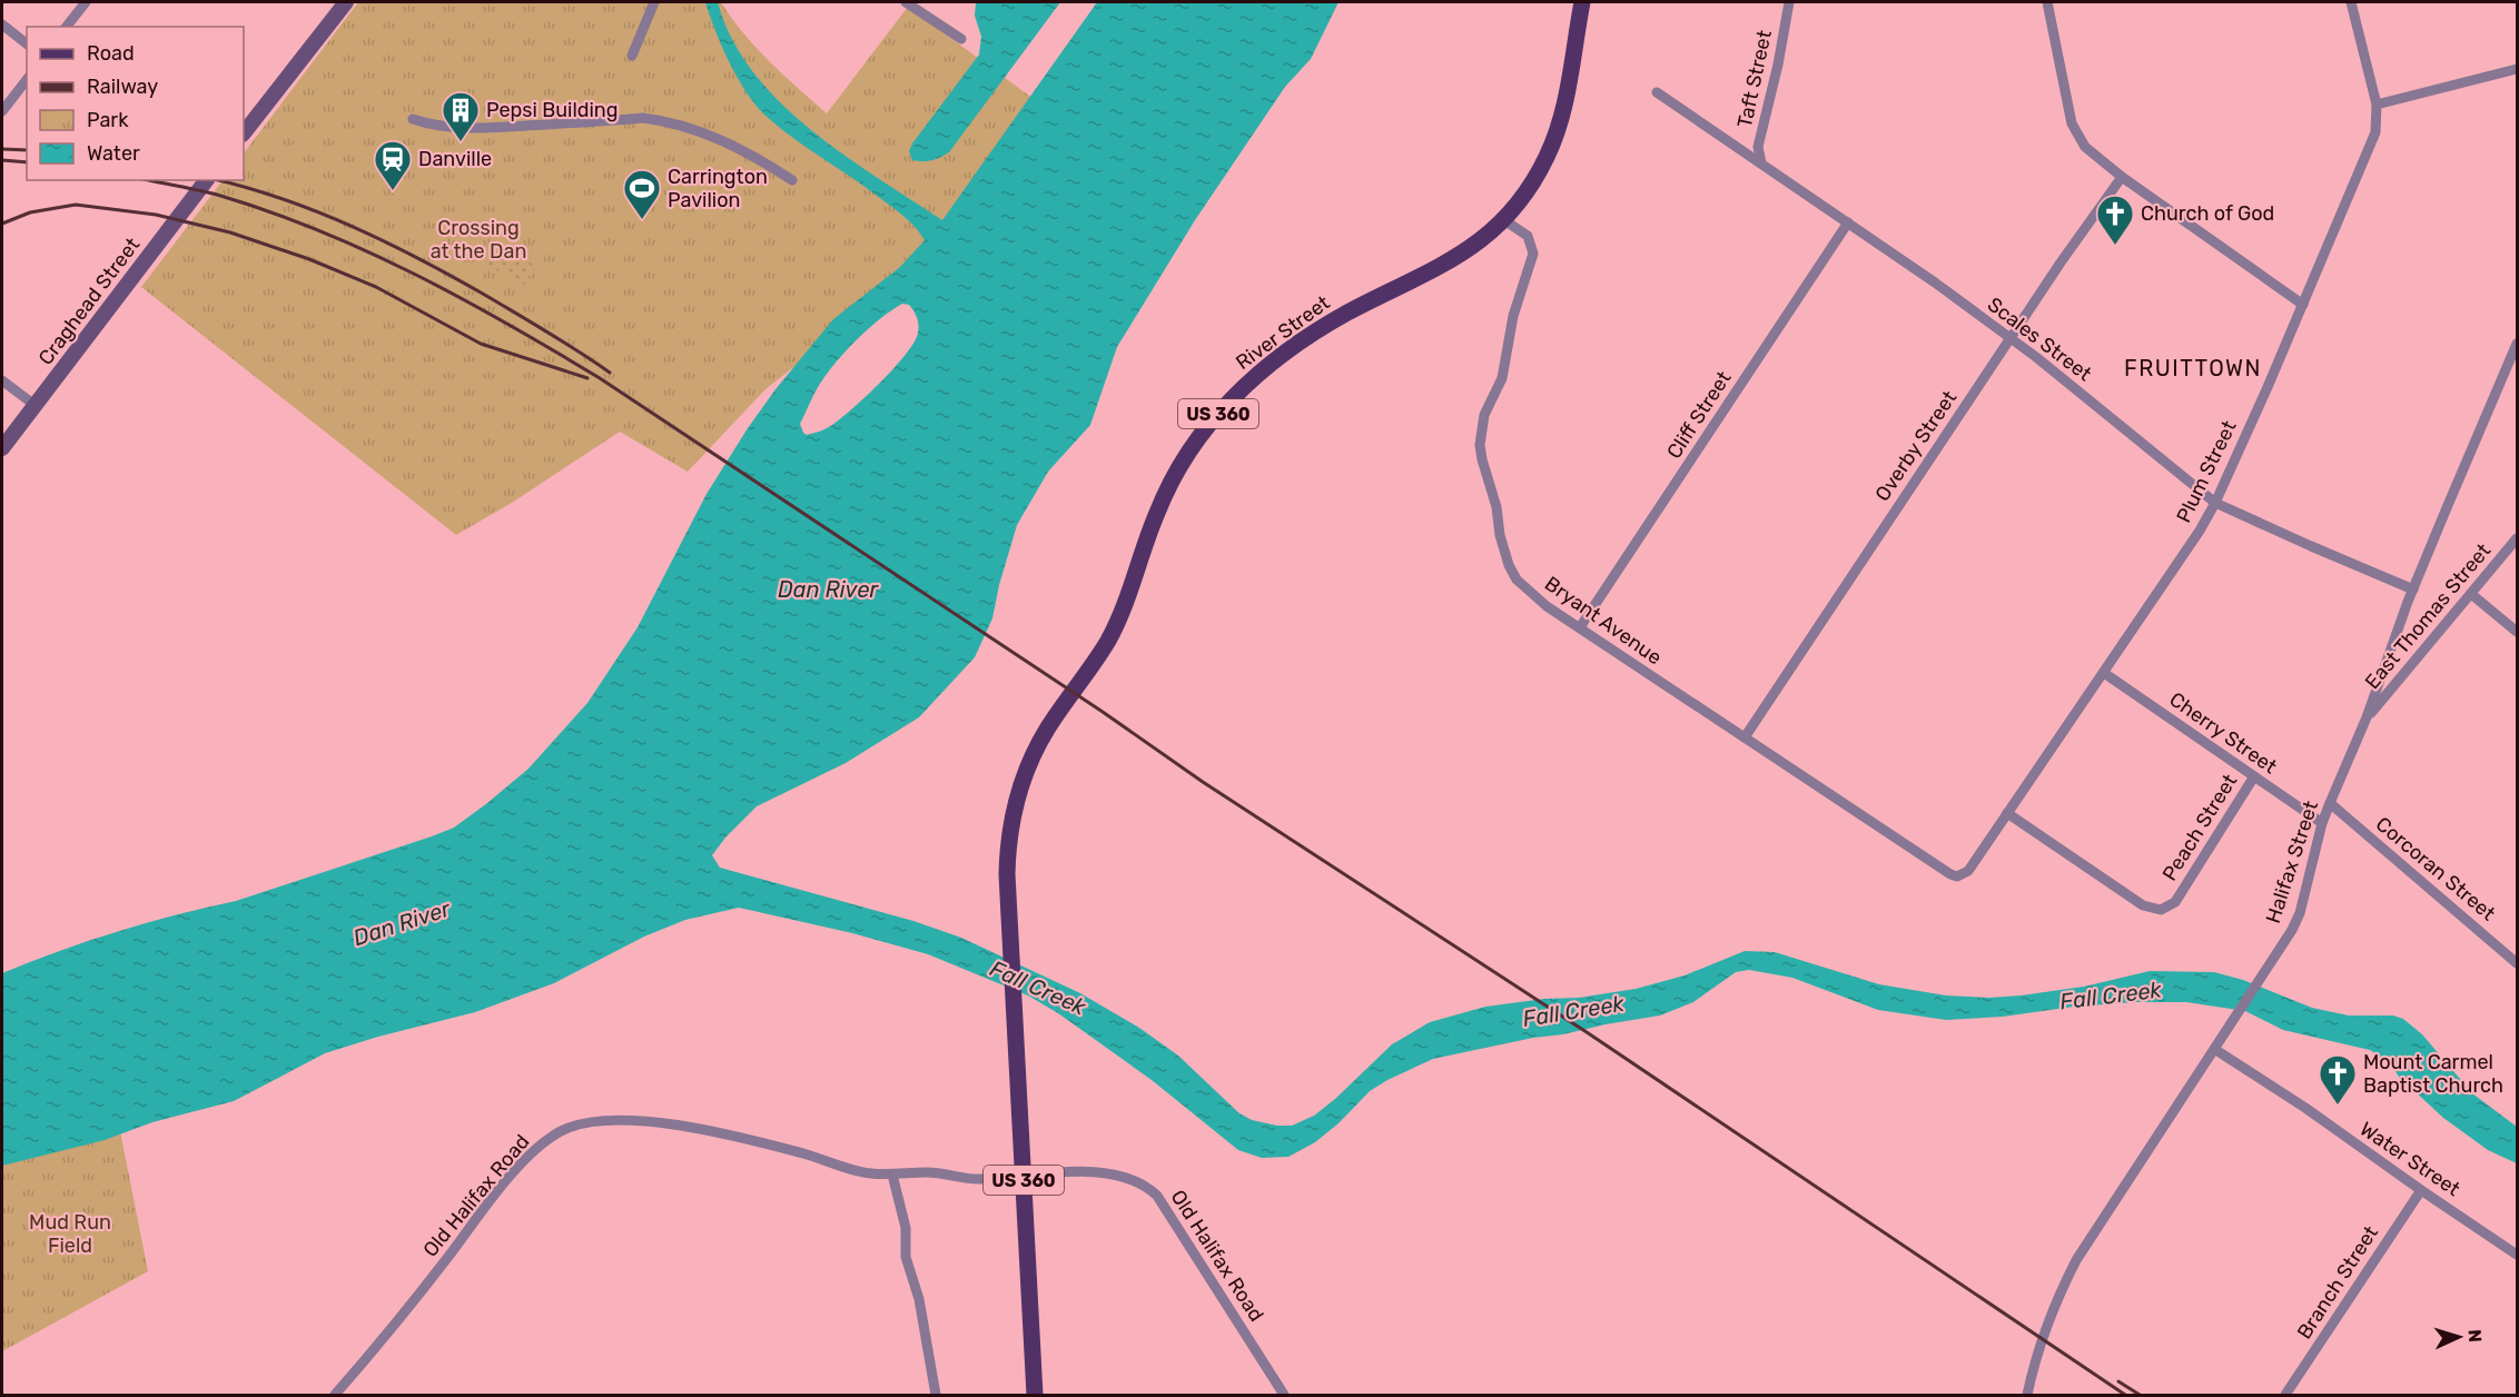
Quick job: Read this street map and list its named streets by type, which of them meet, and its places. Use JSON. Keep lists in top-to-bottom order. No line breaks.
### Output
{"streets":{"main road":["Craghead Street","River Street","US 360"],"street":["Taft Street","Scales Street","Cliff Street","Overby Street","Plum Street","East Thomas Street","Bryant Avenue","Cherry Street","Peach Street","Halifax Street","Corcoran Street","Water Street","Old Halifax Road","Branch Street"]},"crossings":[["Taft Street","Scales Street"],["River Street","US 360"],["River Street","Bryant Avenue"],["River Street","Old Halifax Road"],["Scales Street","Cliff Street"],["Scales Street","Overby Street"],["Scales Street","Plum Street"],["Scales Street","Halifax Street"],["US 360","Old Halifax Road"],["Cliff Street","Bryant Avenue"],["Overby Street","Bryant Avenue"],["Plum Street","Bryant Avenue"],["Plum Street","Cherry Street"],["Plum Street","Peach Street"],["East Thomas Street","Halifax Street"],["Cherry Street","Peach Street"],["Cherry Street","Halifax Street"],["Halifax Street","Corcoran Street"],["Halifax Street","Water Street"],["Water Street","Branch Street"]],"districts":["FRUITTOWN"],"water":["Dan River","Fall Creek"],"parks":["Crossing at the Dan","Mud Run Field"],"places":{"building":["Pepsi Building"],"station":["Danville"],"sports":["Carrington Pavilion"],"church":["Church of God","Mount Carmel Baptist Church"]},"legend":["Road","Railway","Park","Water"],"north":"right"}
